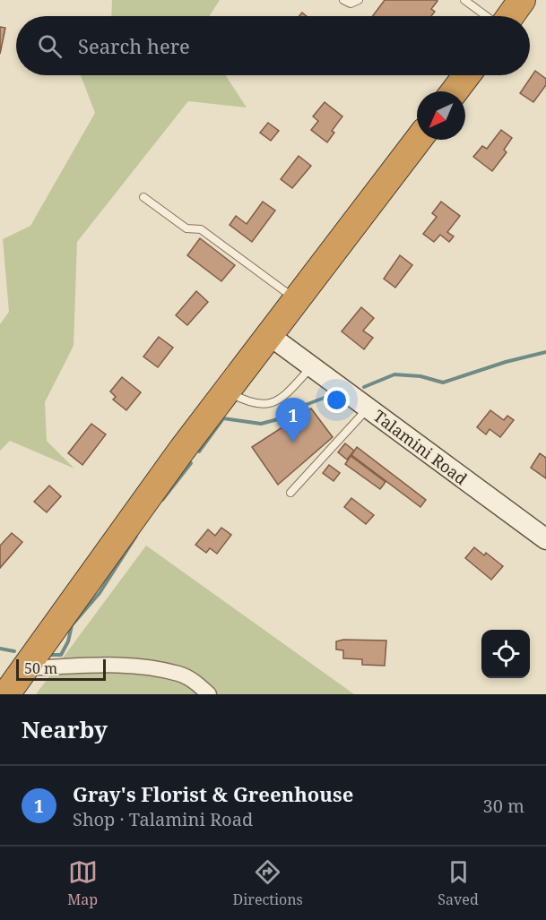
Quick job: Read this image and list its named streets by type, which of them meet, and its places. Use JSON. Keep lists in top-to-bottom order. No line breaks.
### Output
{"streets":{"street":["Talamini Road"]},"scale_bar":"50 m","north":"bottom left","page":{"search":"Search here","pins":"1","scale":"50 m","heading":"Nearby","list":[{"mark":"1","name":"Gray's Florist & Greenhouse","note":"Shop · Talamini Road","value":"30 m"}],"nav":["Map","Directions","Saved"]}}
